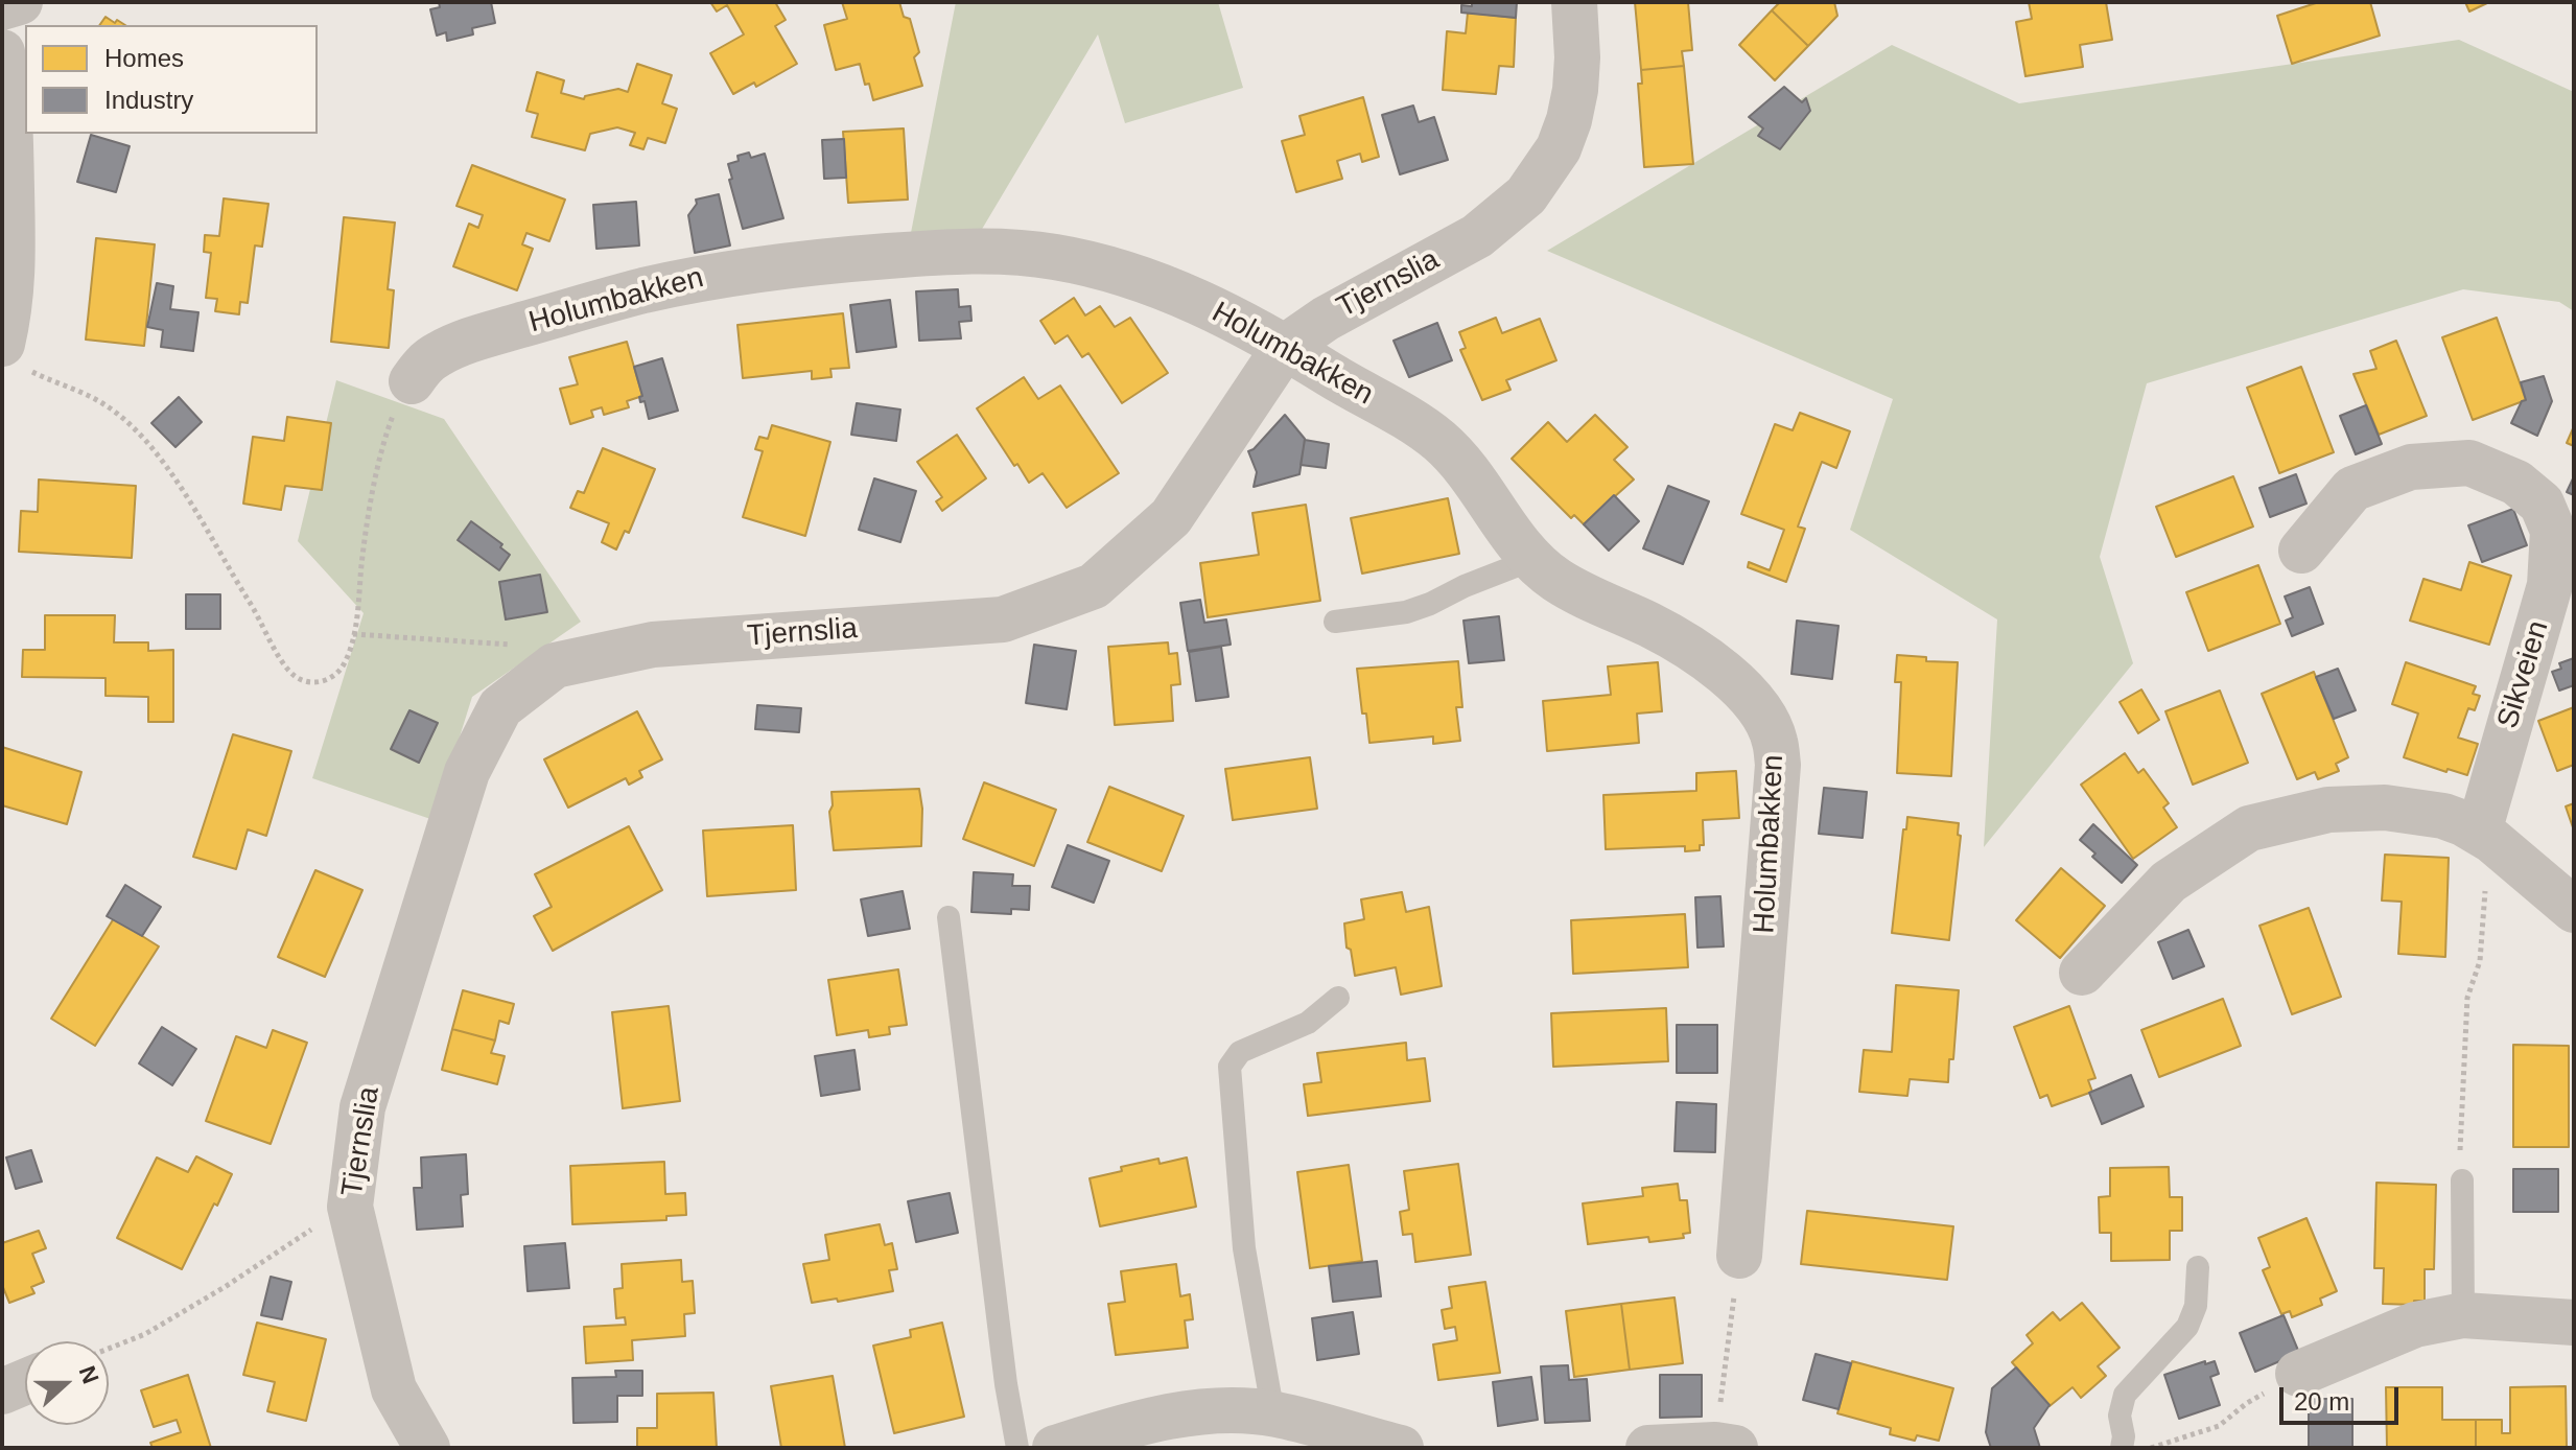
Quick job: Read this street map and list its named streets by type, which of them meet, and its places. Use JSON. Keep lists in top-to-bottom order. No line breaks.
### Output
{"streets":{"street":["Tjernslia","Holumbakken","Sikveien"]},"crossings":[["Tjernslia","Holumbakken"]],"legend":["Homes","Industry"],"scale_bar":"20 m","north":"right"}
